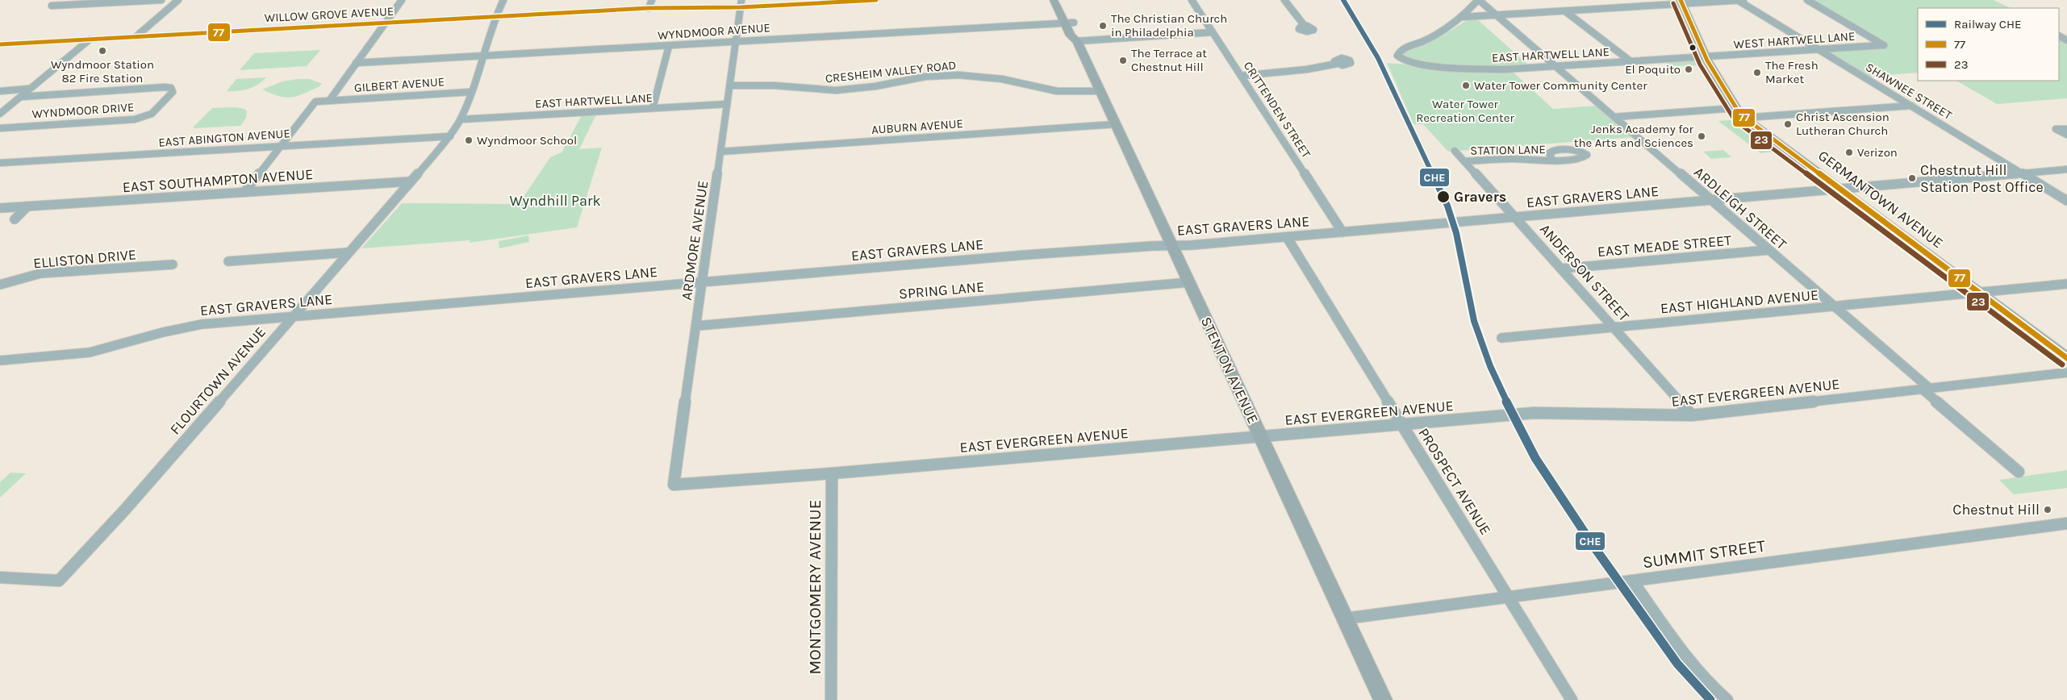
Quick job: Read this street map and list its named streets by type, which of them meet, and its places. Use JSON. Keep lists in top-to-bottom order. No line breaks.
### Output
{"streets":{"main road":["GERMANTOWN AVENUE","STENTON AVENUE"],"street":["WILLOW GROVE AVENUE","WYNDMOOR AVENUE","WEST HARTWELL LANE","EAST HARTWELL LANE","CRESHEIM VALLEY ROAD","GILBERT AVENUE","SHAWNEE STREET","CRITTENDEN STREET","WYNDMOOR DRIVE","AUBURN AVENUE","EAST ABINGTON AVENUE","STATION LANE","EAST SOUTHAMPTON AVENUE","EAST GRAVERS LANE","ARDLEIGH STREET","ARDMORE AVENUE","EAST MEADE STREET","ELLISTON DRIVE","ANDERSON STREET","SPRING LANE","EAST HIGHLAND AVENUE","FLOURTOWN AVENUE","EAST EVERGREEN AVENUE","PROSPECT AVENUE","SUMMIT STREET","MONTGOMERY AVENUE"]},"crossings":[["WILLOW GROVE AVENUE","ARDMORE AVENUE"],["WILLOW GROVE AVENUE","FLOURTOWN AVENUE"],["WYNDMOOR AVENUE","ARDMORE AVENUE"],["WYNDMOOR AVENUE","STENTON AVENUE"],["WYNDMOOR AVENUE","FLOURTOWN AVENUE"],["WEST HARTWELL LANE","EAST HARTWELL LANE"],["WEST HARTWELL LANE","SHAWNEE STREET"],["WEST HARTWELL LANE","GERMANTOWN AVENUE"],["EAST HARTWELL LANE","GERMANTOWN AVENUE"],["EAST HARTWELL LANE","ARDLEIGH STREET"],["EAST HARTWELL LANE","ARDMORE AVENUE"],["EAST HARTWELL LANE","FLOURTOWN AVENUE"],["CRESHEIM VALLEY ROAD","ARDMORE AVENUE"],["CRESHEIM VALLEY ROAD","STENTON AVENUE"],["GILBERT AVENUE","EAST ABINGTON AVENUE"],["GILBERT AVENUE","EAST SOUTHAMPTON AVENUE"],["GILBERT AVENUE","FLOURTOWN AVENUE"],["SHAWNEE STREET","EAST GRAVERS LANE"],["CRITTENDEN STREET","EAST GRAVERS LANE"],["AUBURN AVENUE","ARDMORE AVENUE"],["AUBURN AVENUE","STENTON AVENUE"],["EAST ABINGTON AVENUE","FLOURTOWN AVENUE"],["STATION LANE","ANDERSON STREET"],["EAST SOUTHAMPTON AVENUE","FLOURTOWN AVENUE"],["EAST GRAVERS LANE","GERMANTOWN AVENUE"],["EAST GRAVERS LANE","ARDLEIGH STREET"],["EAST GRAVERS LANE","ARDMORE AVENUE"],["EAST GRAVERS LANE","ANDERSON STREET"],["EAST GRAVERS LANE","STENTON AVENUE"],["EAST GRAVERS LANE","FLOURTOWN AVENUE"],["EAST GRAVERS LANE","PROSPECT AVENUE"],["GERMANTOWN AVENUE","EAST HIGHLAND AVENUE"],["ARDLEIGH STREET","EAST MEADE STREET"],["ARDLEIGH STREET","EAST HIGHLAND AVENUE"],["ARDLEIGH STREET","EAST EVERGREEN AVENUE"],["ARDMORE AVENUE","SPRING LANE"],["ARDMORE AVENUE","EAST EVERGREEN AVENUE"],["EAST MEADE STREET","ANDERSON STREET"],["ANDERSON STREET","EAST HIGHLAND AVENUE"],["ANDERSON STREET","EAST EVERGREEN AVENUE"],["SPRING LANE","STENTON AVENUE"],["STENTON AVENUE","EAST EVERGREEN AVENUE"],["STENTON AVENUE","SUMMIT STREET"],["EAST EVERGREEN AVENUE","PROSPECT AVENUE"],["EAST EVERGREEN AVENUE","MONTGOMERY AVENUE"],["PROSPECT AVENUE","SUMMIT STREET"]],"parks":["Water Tower Recreation Center","Wyndhill Park"],"places":["The Christian Church in Philadelphia","Wyndmoor Station 82 Fire Station","The Terrace at Chestnut Hill","El Poquito","The Fresh Market","Water Tower Community Center","Christ Ascension Lutheran Church","Jenks Academy for the Arts and Sciences","Wyndmoor School","Verizon","Chestnut Hill Station Post Office","Gravers","Chestnut Hill"],"lines":["rail line CHE","transit line 77","transit line 23"],"legend":["Railway CHE","77","23"]}
